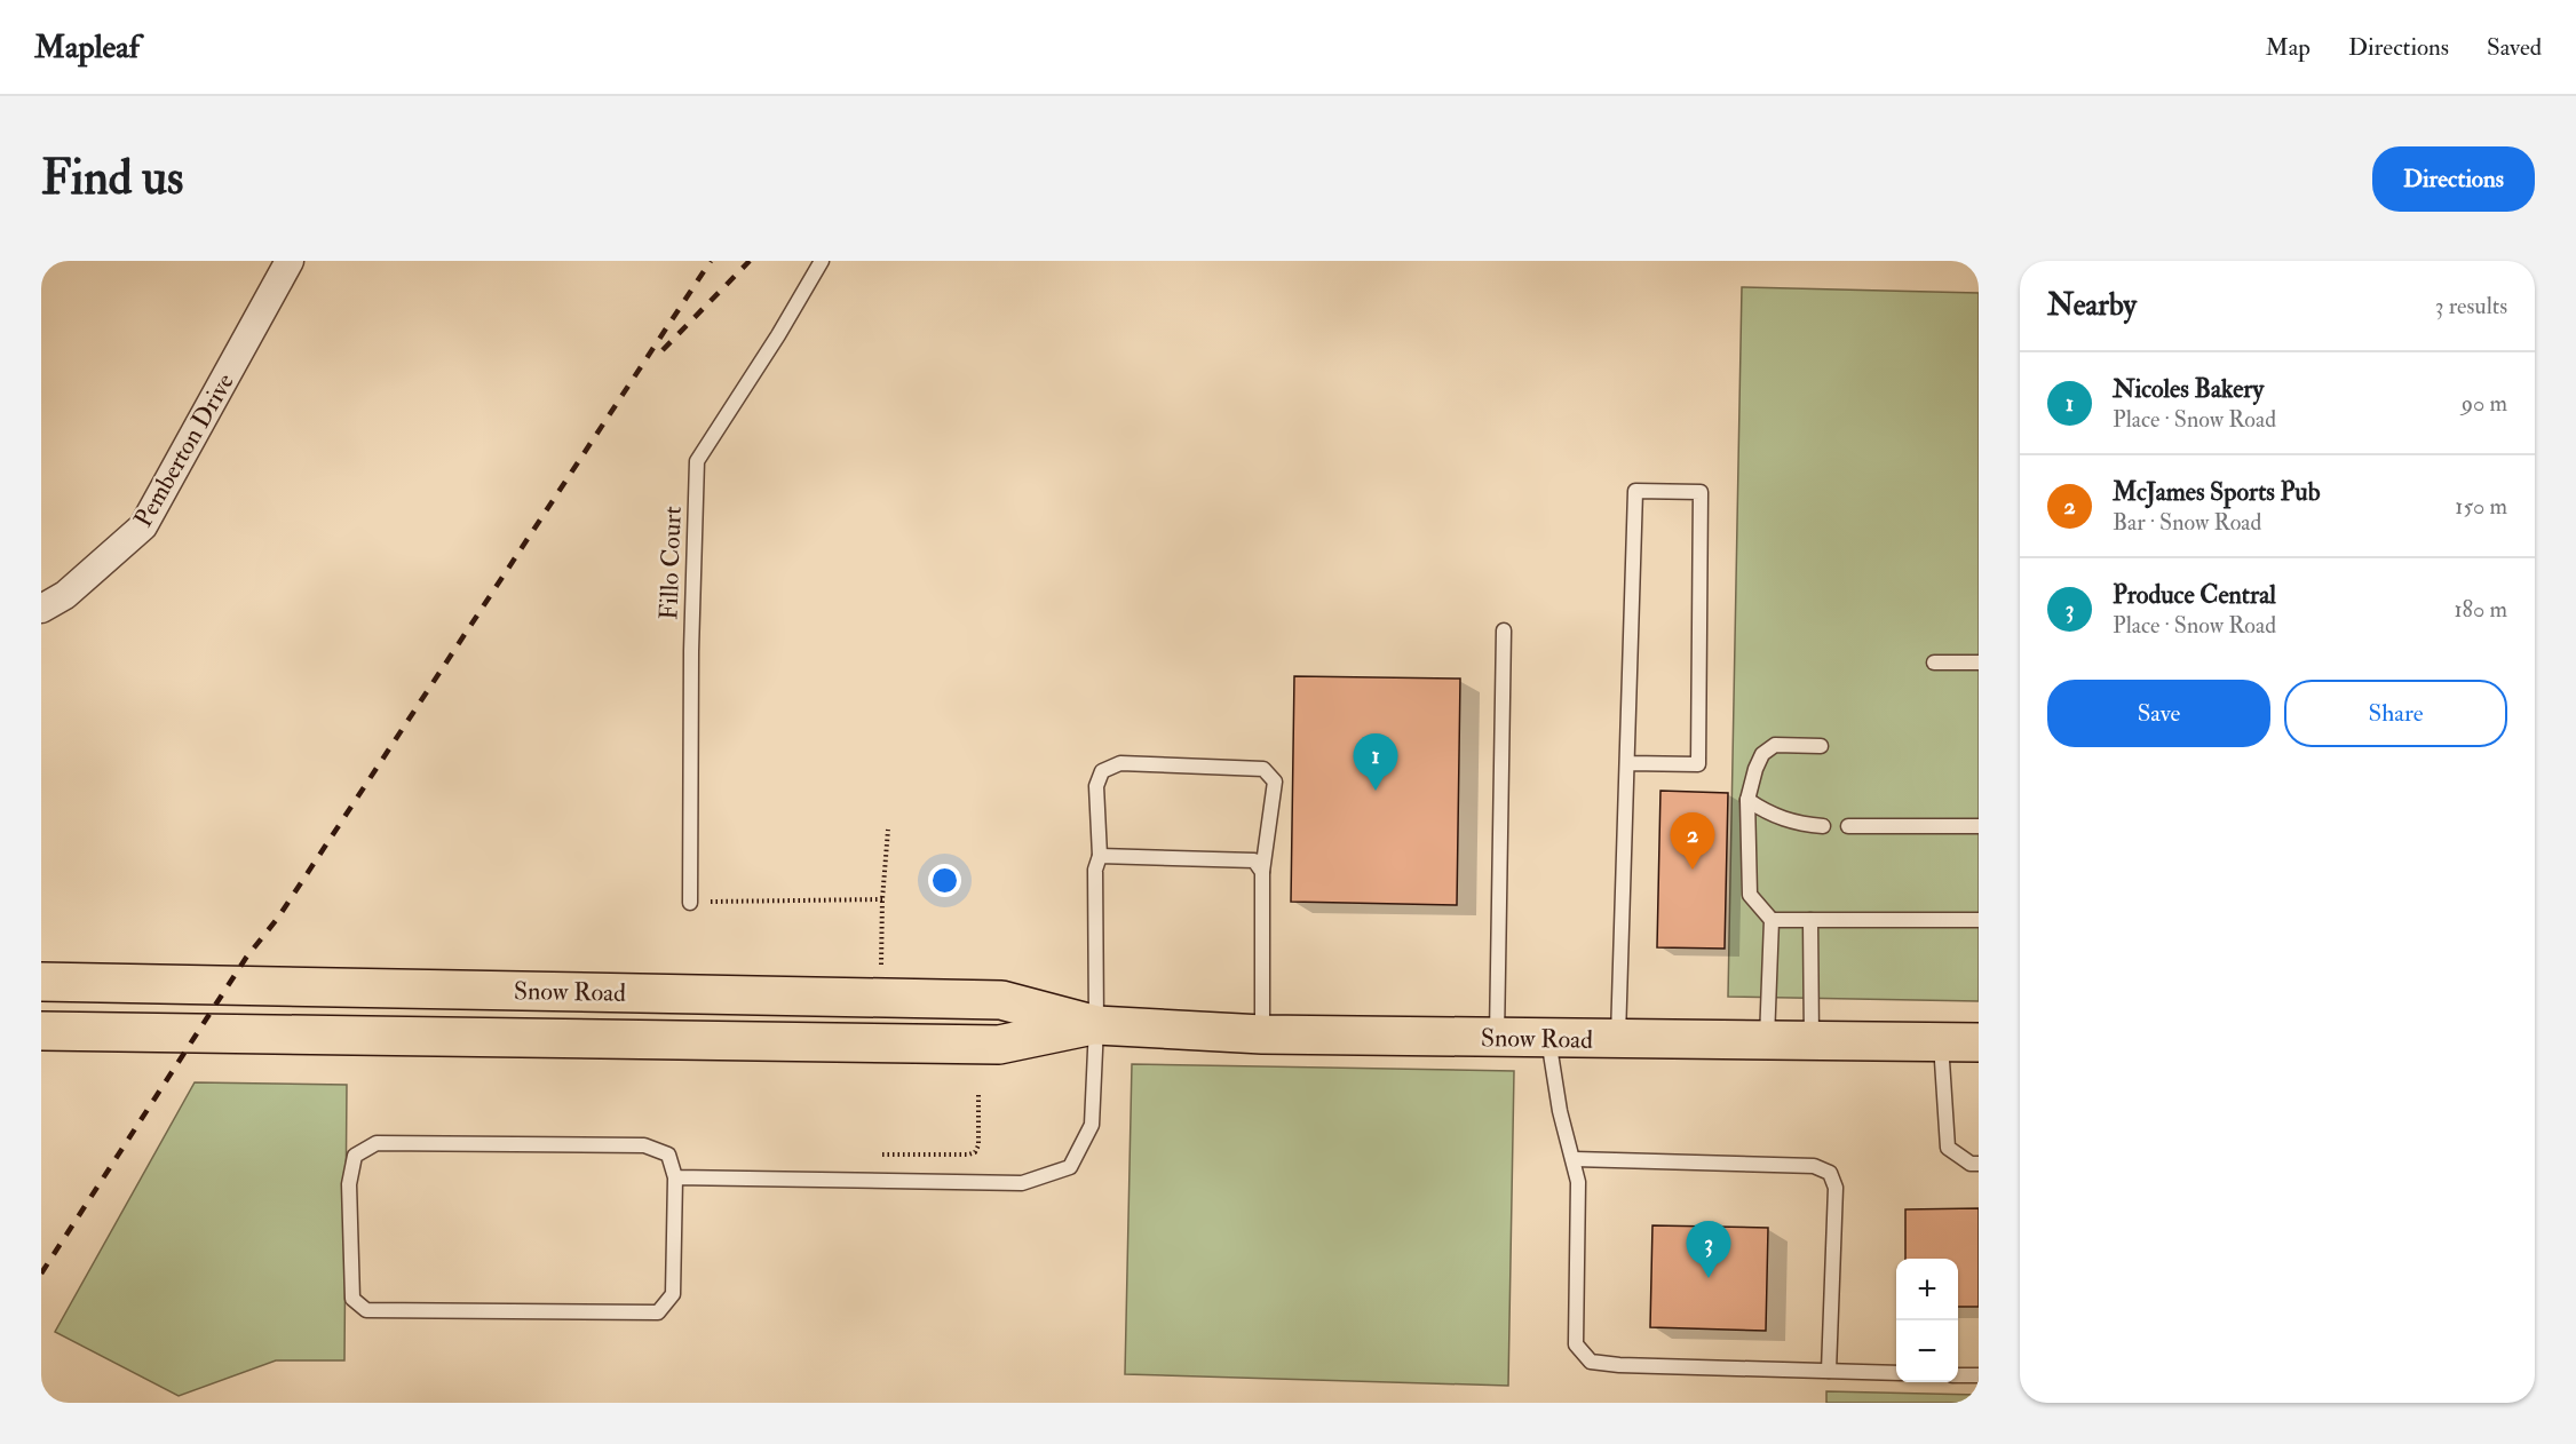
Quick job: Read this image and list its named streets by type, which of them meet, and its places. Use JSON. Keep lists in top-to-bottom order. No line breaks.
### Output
{"streets":{"main road":["Snow Road"],"street":["Pemberton Drive"],"lane":["Fillo Court"]},"page":{"header":"Mapleaf","nav":["Map","Directions","Saved"],"buttons":["Directions",["Save","Share"]],"title":"Find us","heading":["Nearby","3 results"],"list":[{"mark":"1","name":"Nicoles Bakery","note":"Place · Snow Road","value":"90 m"},{"mark":"2","name":"McJames Sports Pub","note":"Bar · Snow Road","value":"150 m"},{"mark":"3","name":"Produce Central","note":"Place · Snow Road","value":"180 m"}],"pins":["1","2","3"],"map_buttons":["+","−"]}}
